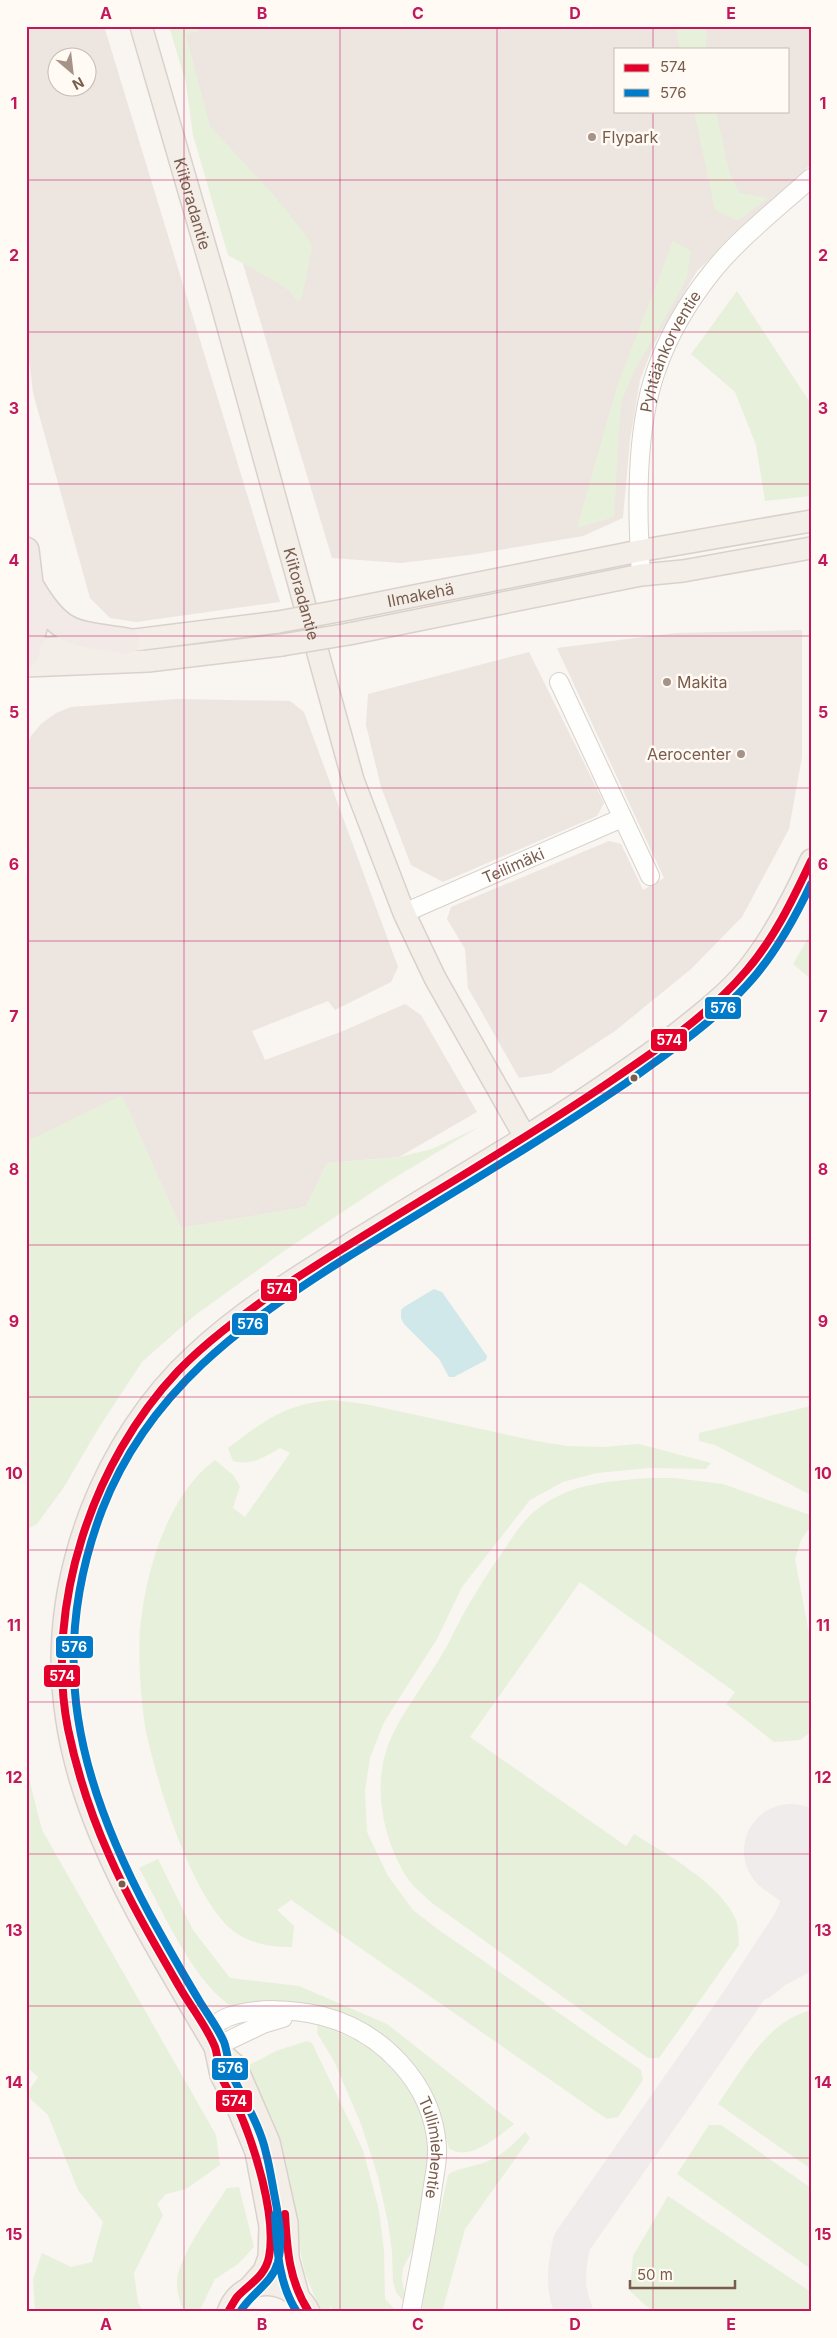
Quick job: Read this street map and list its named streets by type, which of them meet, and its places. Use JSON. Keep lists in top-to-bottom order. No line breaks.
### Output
{"streets":{"main road":["Kiitoradantie","Ilmakehä"],"street":["Pyhtäänkorventie","Teilimäki","Tullimiehentie"]},"crossings":[["Kiitoradantie","Teilimäki"],["Pyhtäänkorventie","Ilmakehä"]],"places":["Flypark","Makita","Aerocenter"],"lines":["transit line 574","transit line 576"],"legend":["574","576"],"scale_bar":"50 m","north":"bottom right","grid":{"columns":["A","B","C","D","E"],"rows":["1","2","3","4","5","6","7","8","9","10","11","12","13","14","15"]}}
